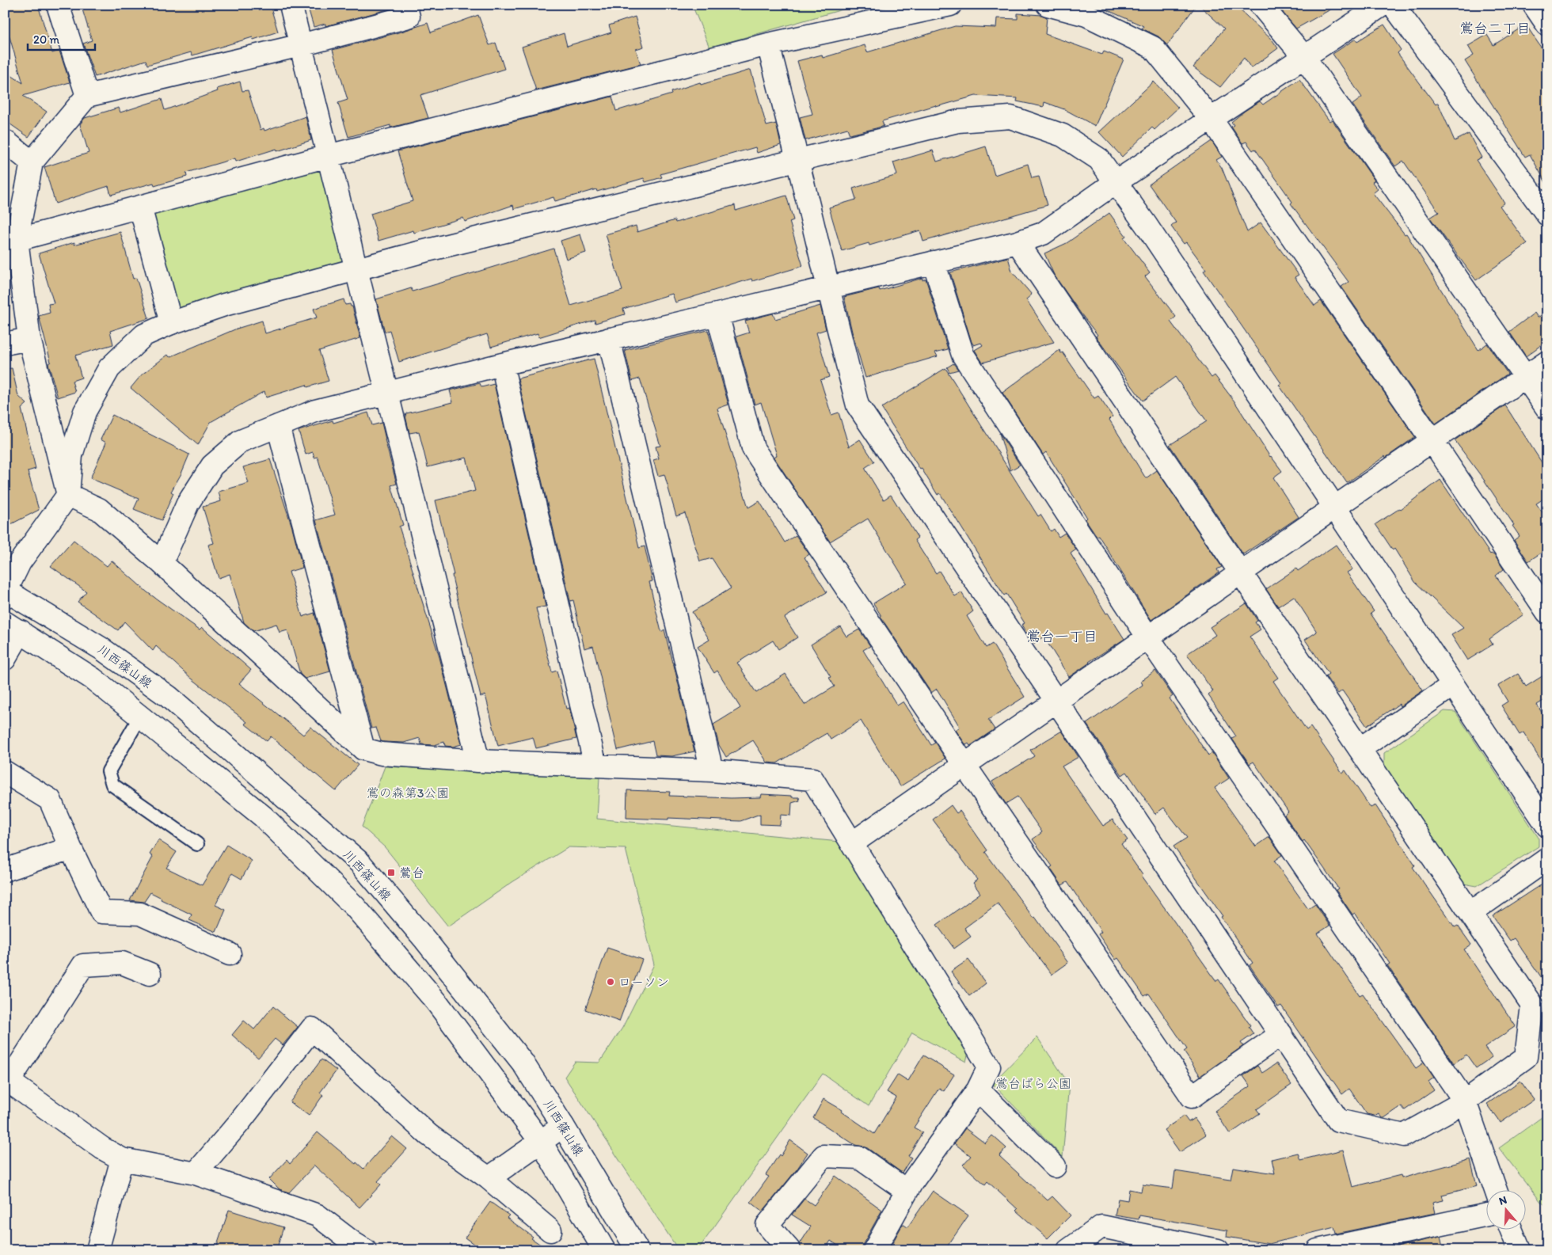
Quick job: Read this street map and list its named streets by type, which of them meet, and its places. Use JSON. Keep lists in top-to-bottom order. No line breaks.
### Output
{"streets":{"street":["川西篠山線"]},"districts":["鴬台二丁目","鴬台一丁目"],"parks":["鴬の森第3公園","鴬台ばら公園"],"places":{"transit":["鶯台"],"other":["ローソン"]},"scale_bar":"20 m","north":"top"}
